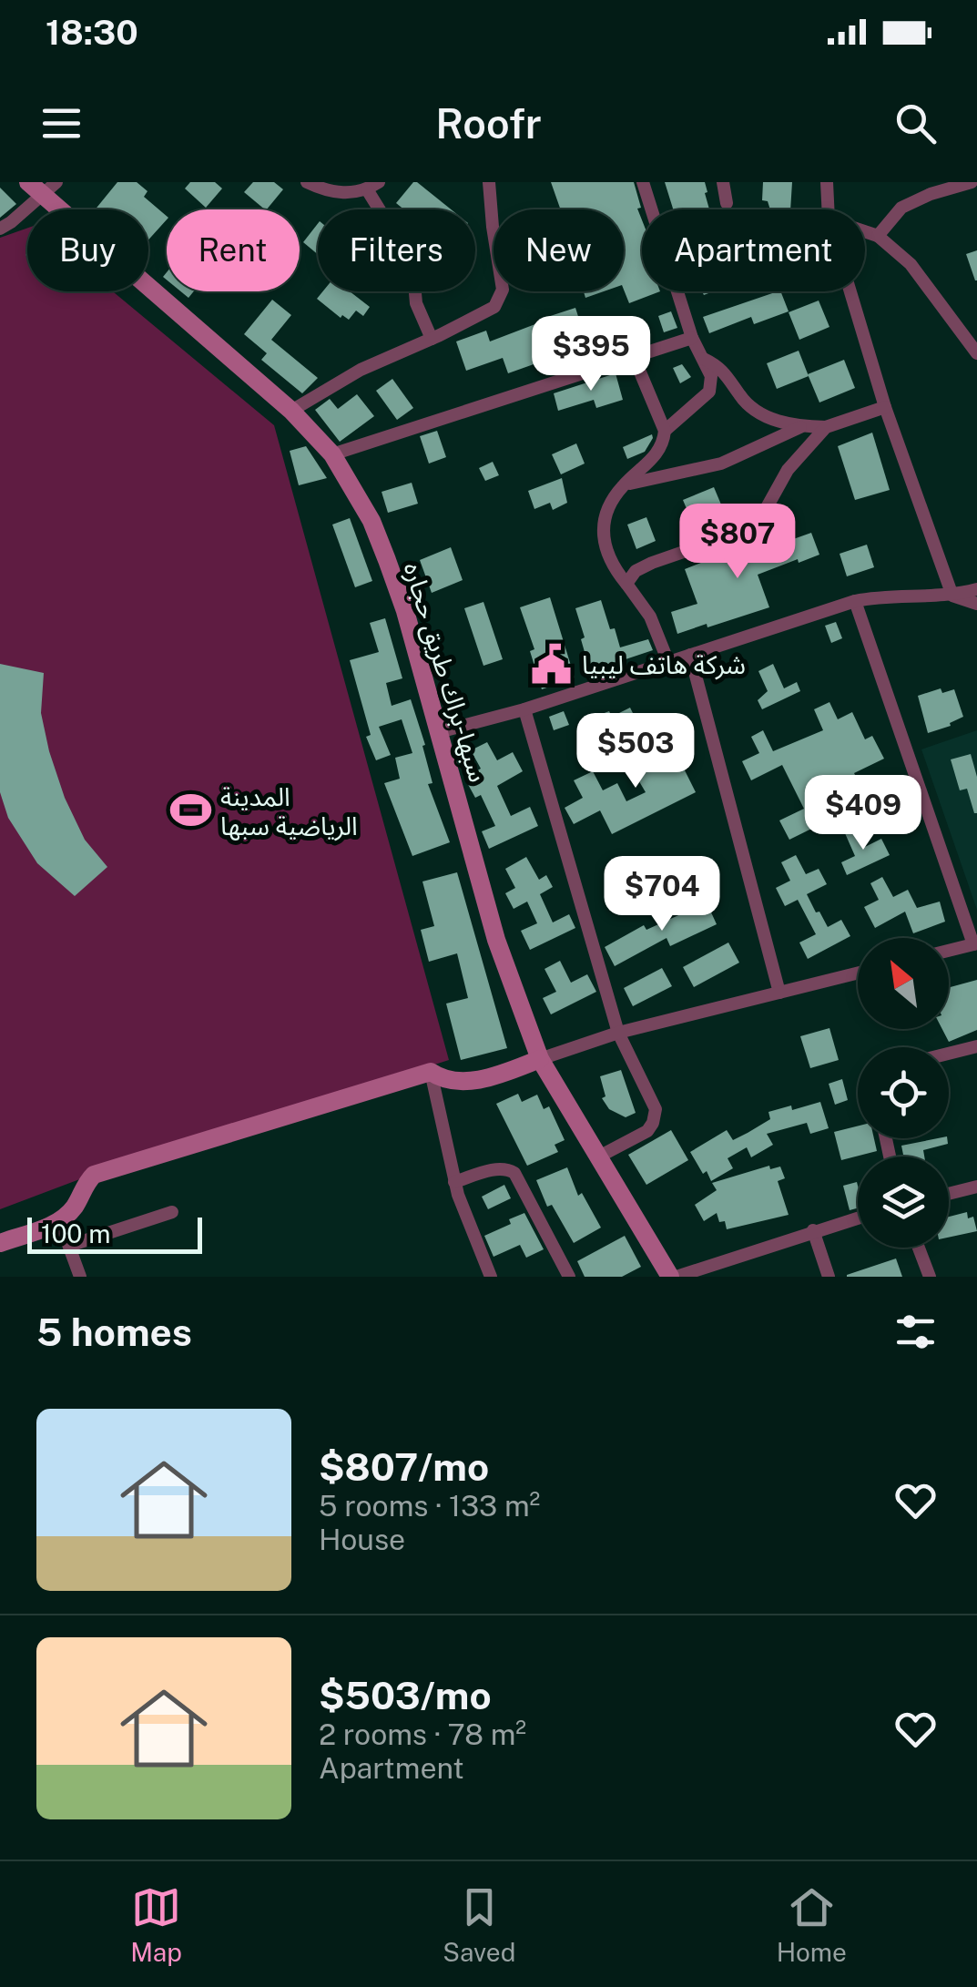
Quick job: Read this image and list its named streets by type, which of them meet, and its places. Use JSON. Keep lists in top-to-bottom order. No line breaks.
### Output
{"streets":{"main road":["سبها-براك طريق حجاره"]},"places":{"public building":["شركة هاتف ليبيا"],"sports":["المدينة الرياضية سبها"]},"scale_bar":"100 m","north":"top left","page":{"status":"18:30","header":"Roofr","chip":["Buy","Rent","Filters","New","Apartment"],"price":["$395","$807","$503","$409","$704"],"scale":"100 m","heading":"5 homes","list":[{"name":"$807/mo","note":"5 rooms · 133 m² · House"},{"name":"$503/mo","note":"2 rooms · 78 m² · Apartment"}],"tabs":["Map","Saved","Home"]}}
